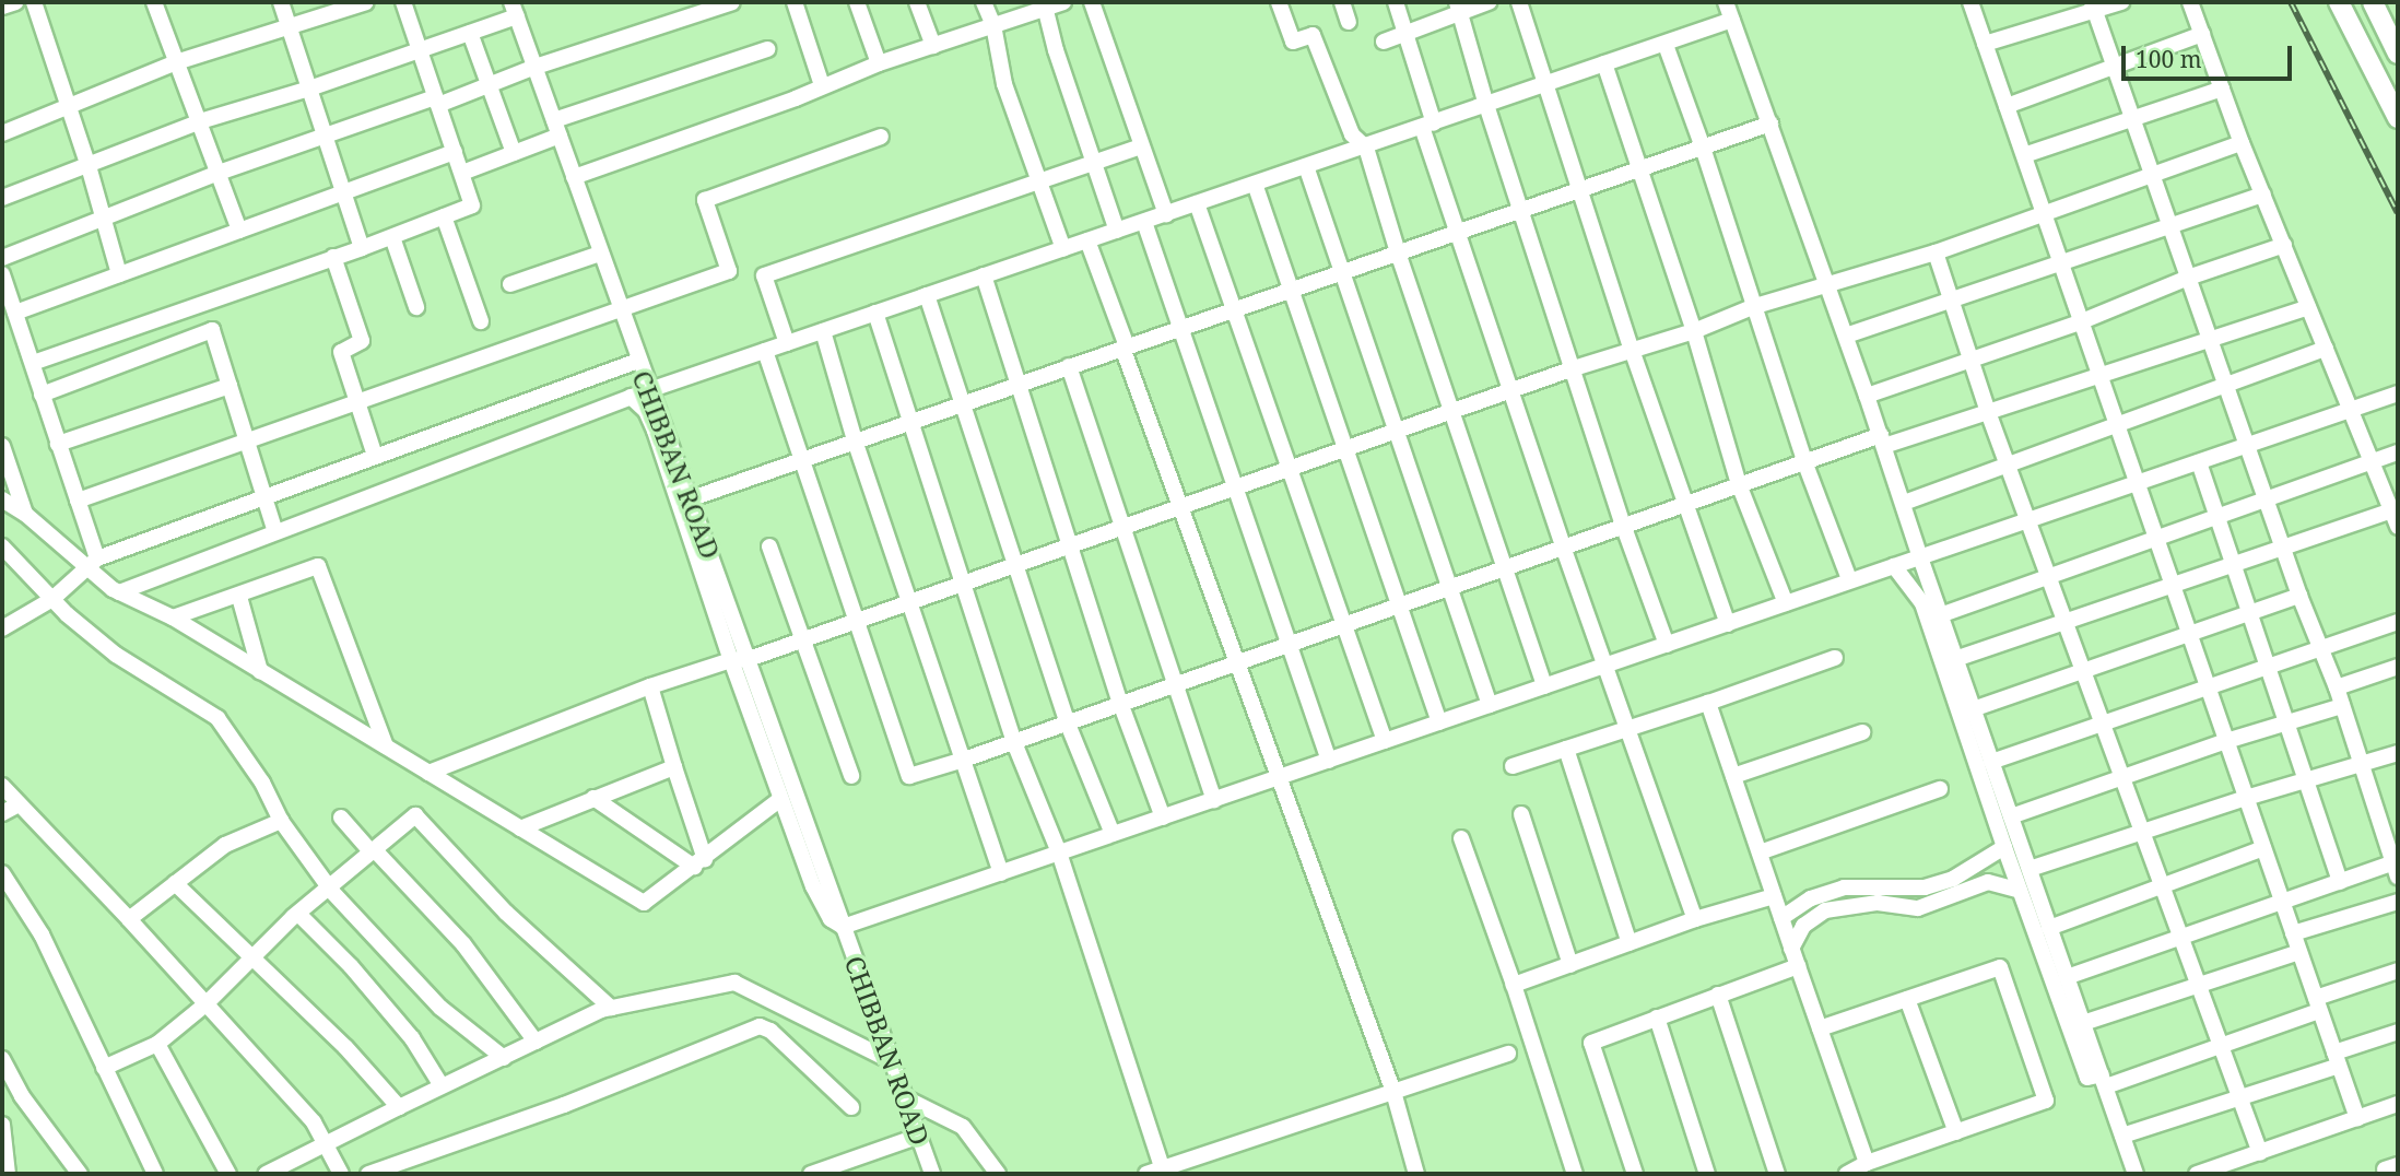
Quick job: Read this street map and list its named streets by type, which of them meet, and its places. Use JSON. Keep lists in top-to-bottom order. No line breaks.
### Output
{"streets":{"street":["CHIBBAN ROAD"]},"scale_bar":"100 m"}
